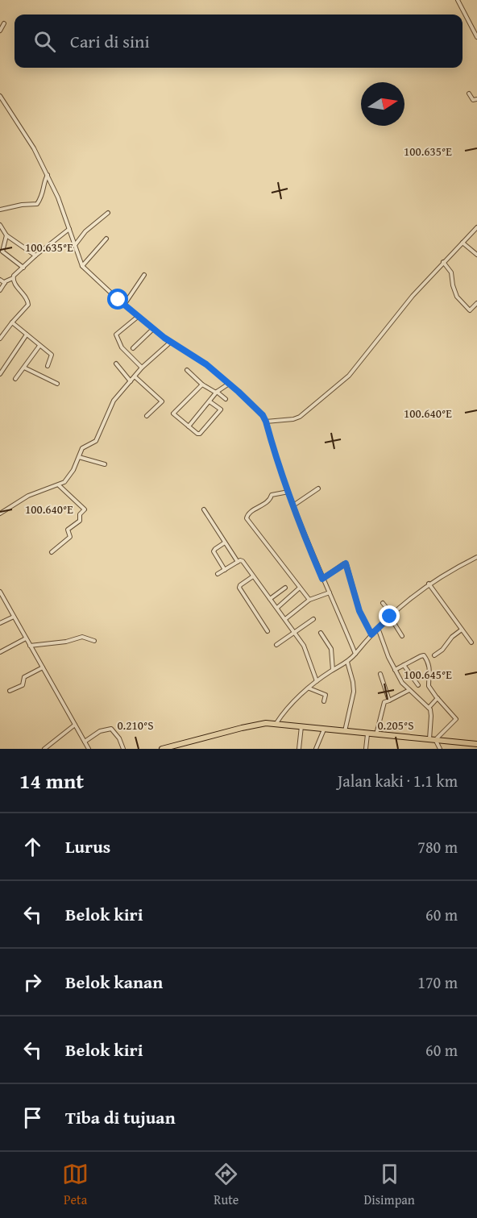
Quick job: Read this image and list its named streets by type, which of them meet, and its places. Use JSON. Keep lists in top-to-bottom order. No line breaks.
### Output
{"north":"right","page":{"search":"Cari di sini","heading":["14 mnt","Jalan kaki · 1.1 km"],"list":[["Lurus","780 m"],["Belok kiri","60 m"],["Belok kanan","170 m"],["Belok kiri","60 m"],"Tiba di tujuan"],"nav":["Peta","Rute","Disimpan"]},"coordinates":["100.635°E","100.640°E","100.645°E","0.210°S","0.205°S"]}
